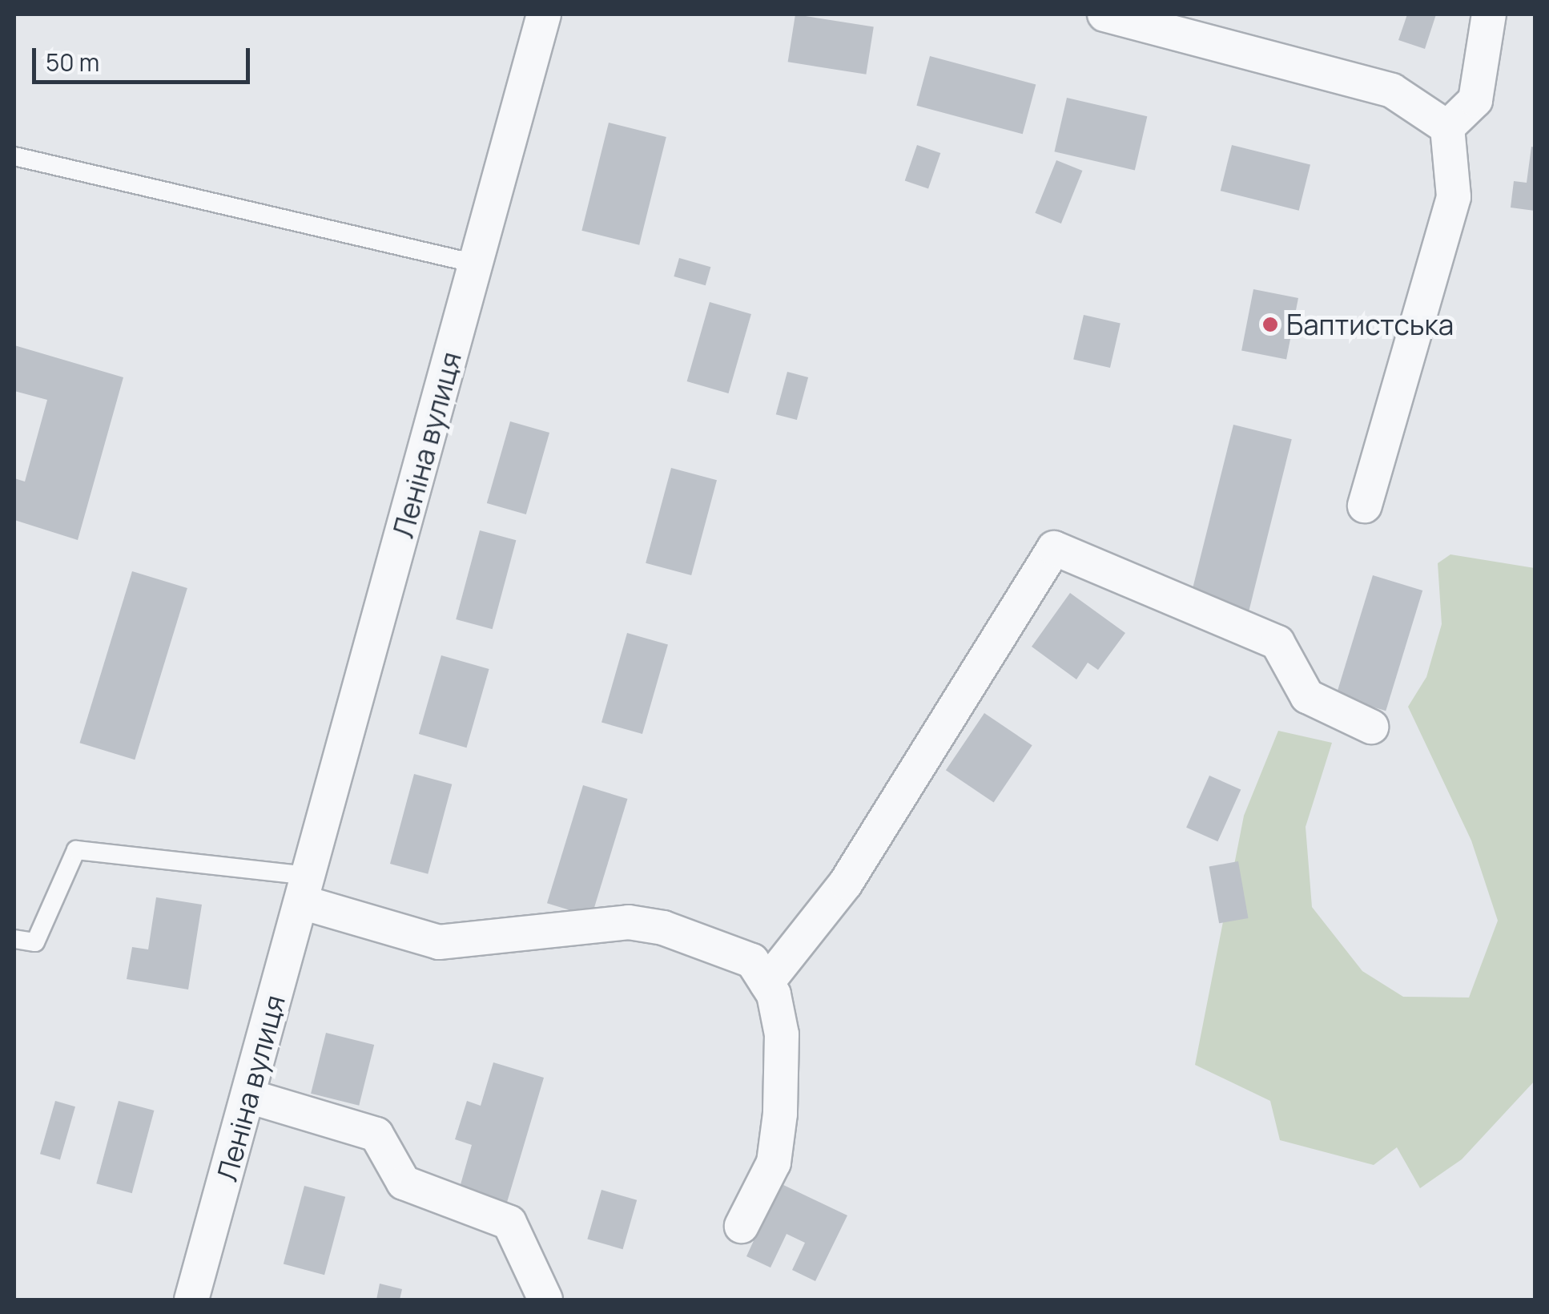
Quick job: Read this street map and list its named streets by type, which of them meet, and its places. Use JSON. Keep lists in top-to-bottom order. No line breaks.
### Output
{"streets":{"street":["Леніна вулиця"]},"places":["Баптистська"],"scale_bar":"50 m"}
